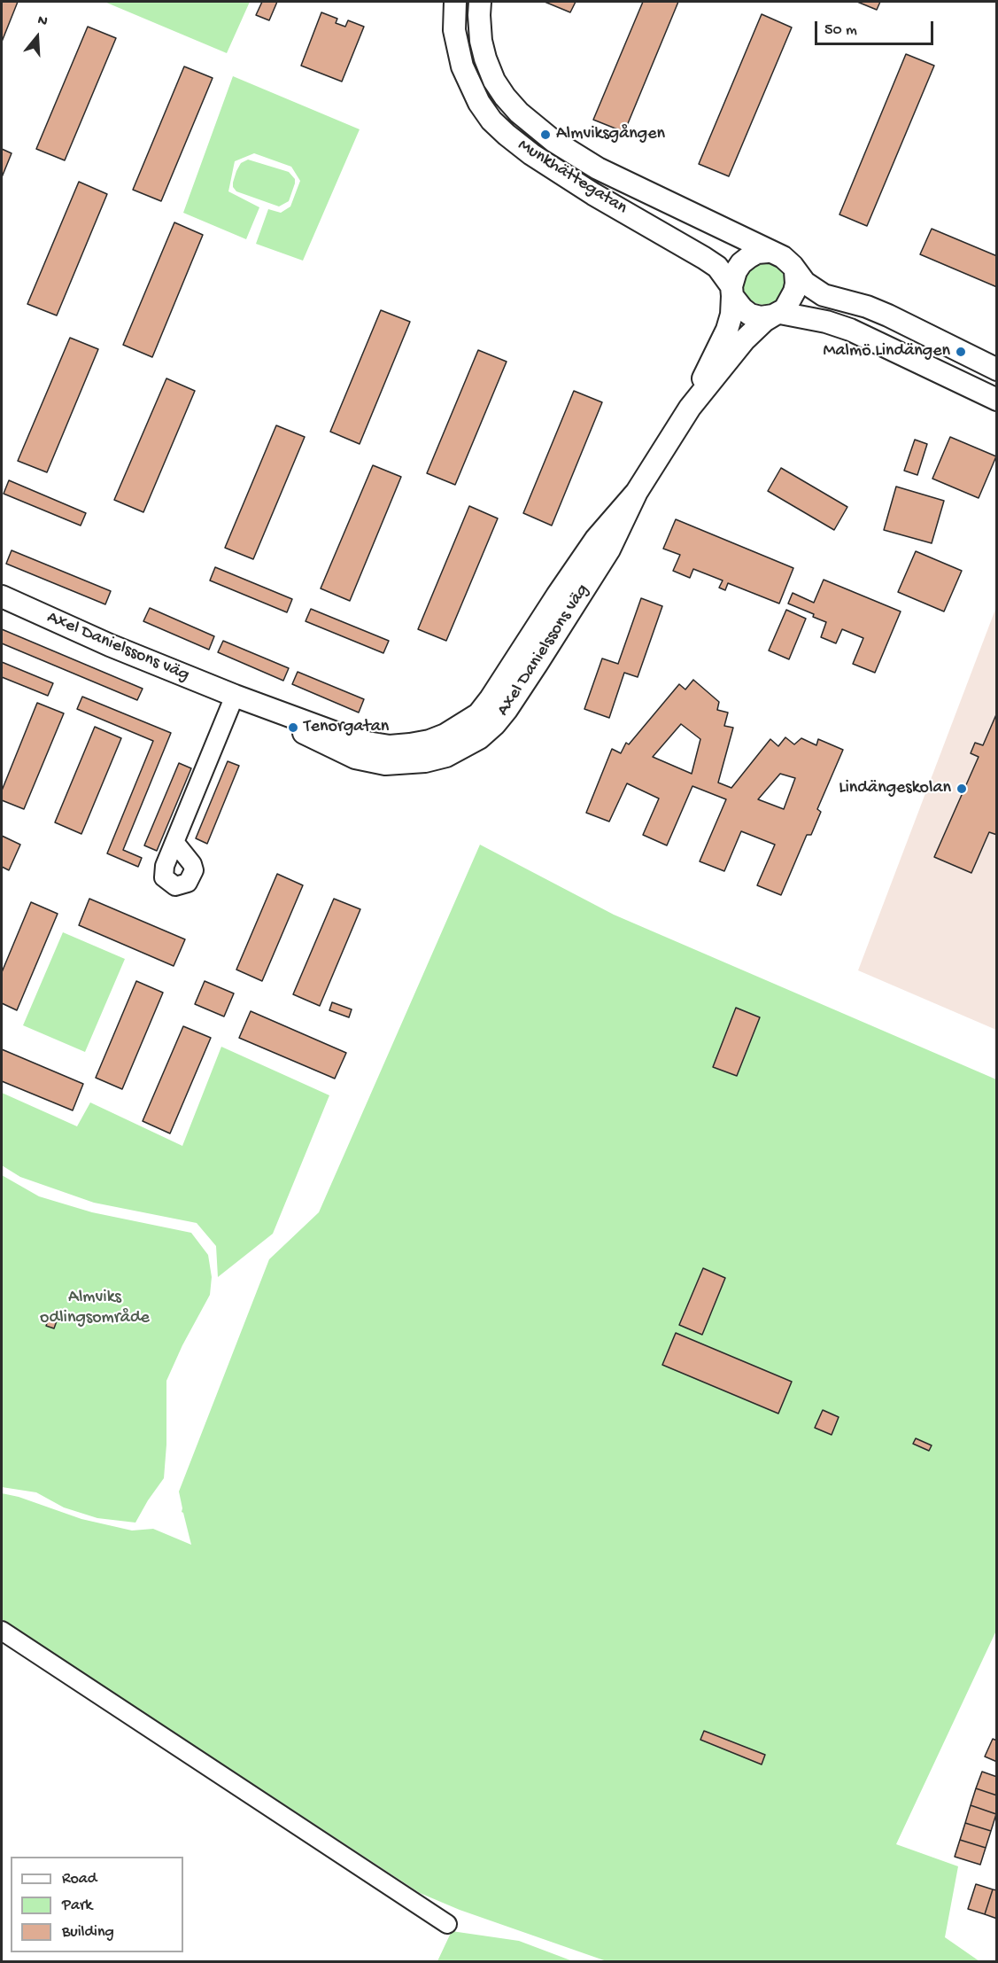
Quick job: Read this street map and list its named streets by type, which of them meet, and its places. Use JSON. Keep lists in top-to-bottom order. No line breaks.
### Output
{"streets":{"street":["Munkhättegatan","Axel Danielssons väg"]},"crossings":[["Munkhättegatan","Axel Danielssons väg"]],"parks":["Almviks odlingsområde"],"places":["Almviksgången","Malmö Lindängen","Tenorgatan","Lindängeskolan"],"legend":["Road","Park","Building"],"scale_bar":"50 m","north":"top"}
